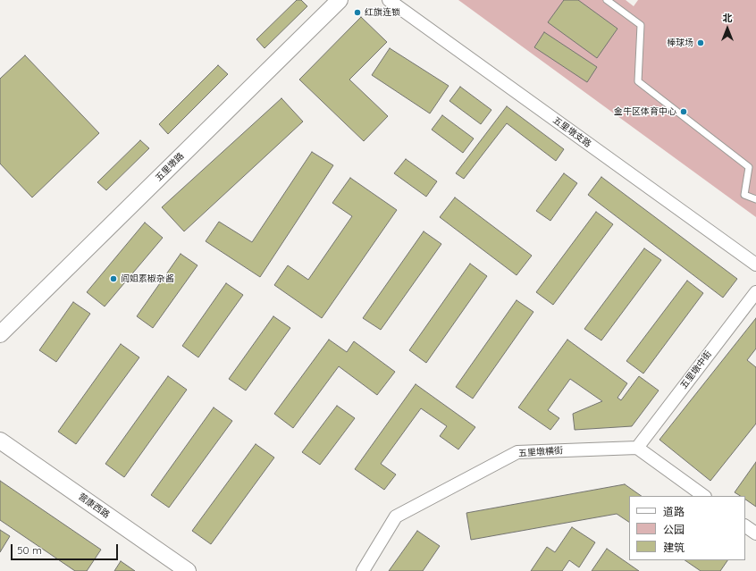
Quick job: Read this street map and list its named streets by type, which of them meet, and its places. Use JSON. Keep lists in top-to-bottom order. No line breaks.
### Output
{"streets":{"street":["五里墩支路","五里墩路","五里墩中街","五里墩横街","营康西路"]},"crossings":[["五里墩中街","五里墩横街"]],"places":["红旗连锁","棒球场","金牛区体育中心","阎姐素椒杂酱"],"legend":["道路","公园","建筑"],"scale_bar":"50 m","north":"top"}
